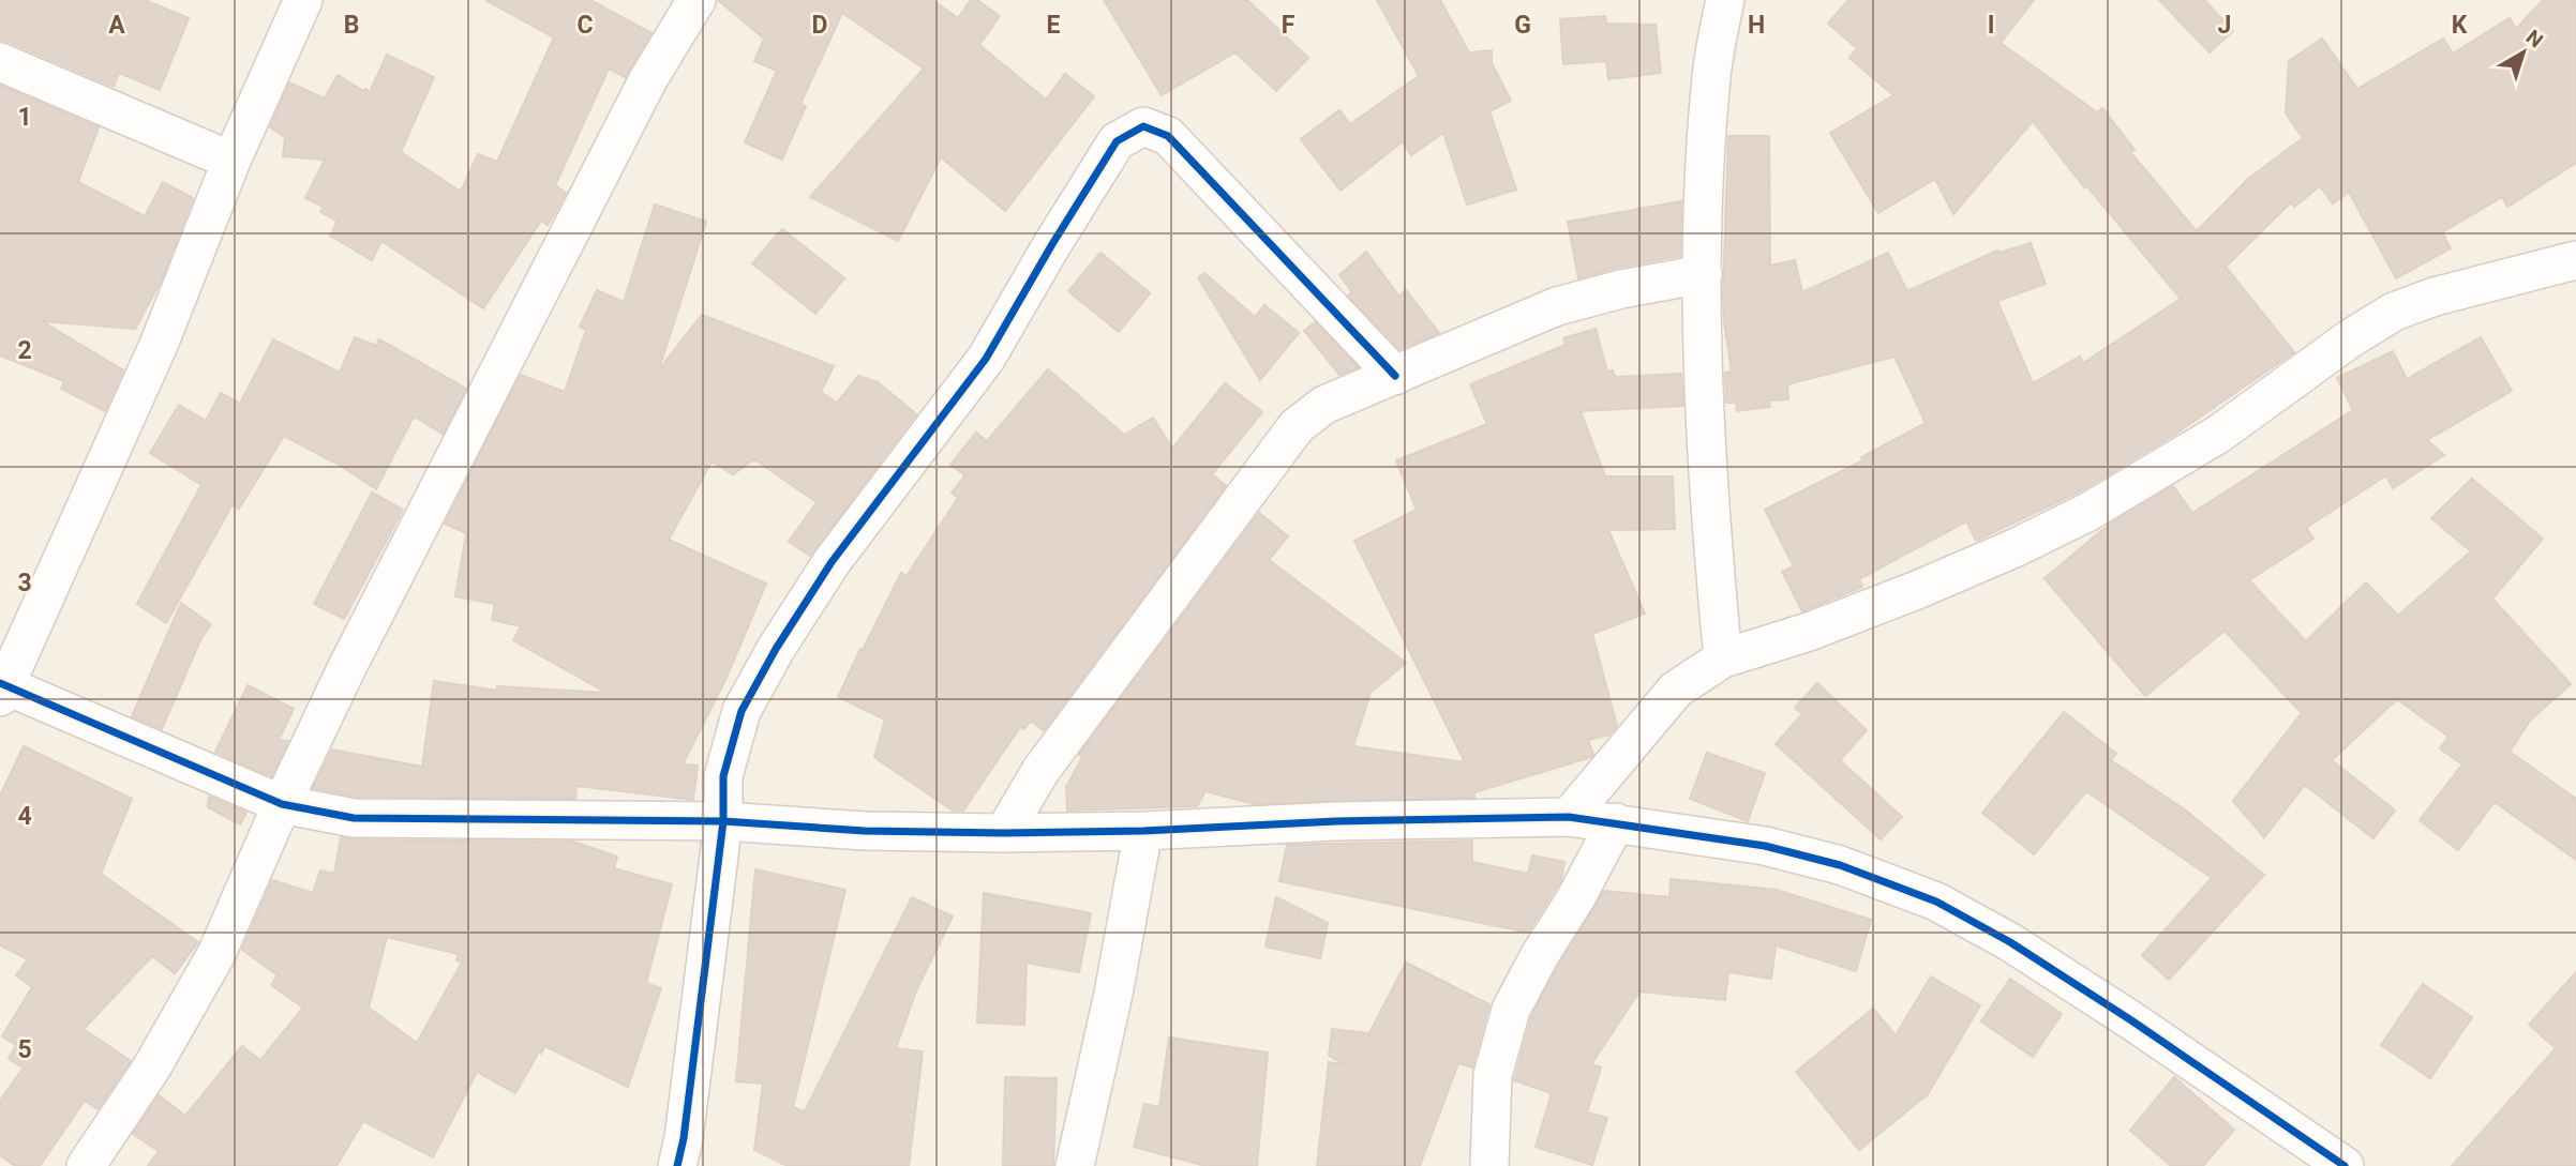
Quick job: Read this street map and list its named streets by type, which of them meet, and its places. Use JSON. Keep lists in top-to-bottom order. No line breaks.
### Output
{"north":"top right","grid":{"columns":["A","B","C","D","E","F","G","H","I","J","K"],"rows":["1","2","3","4","5"]}}
